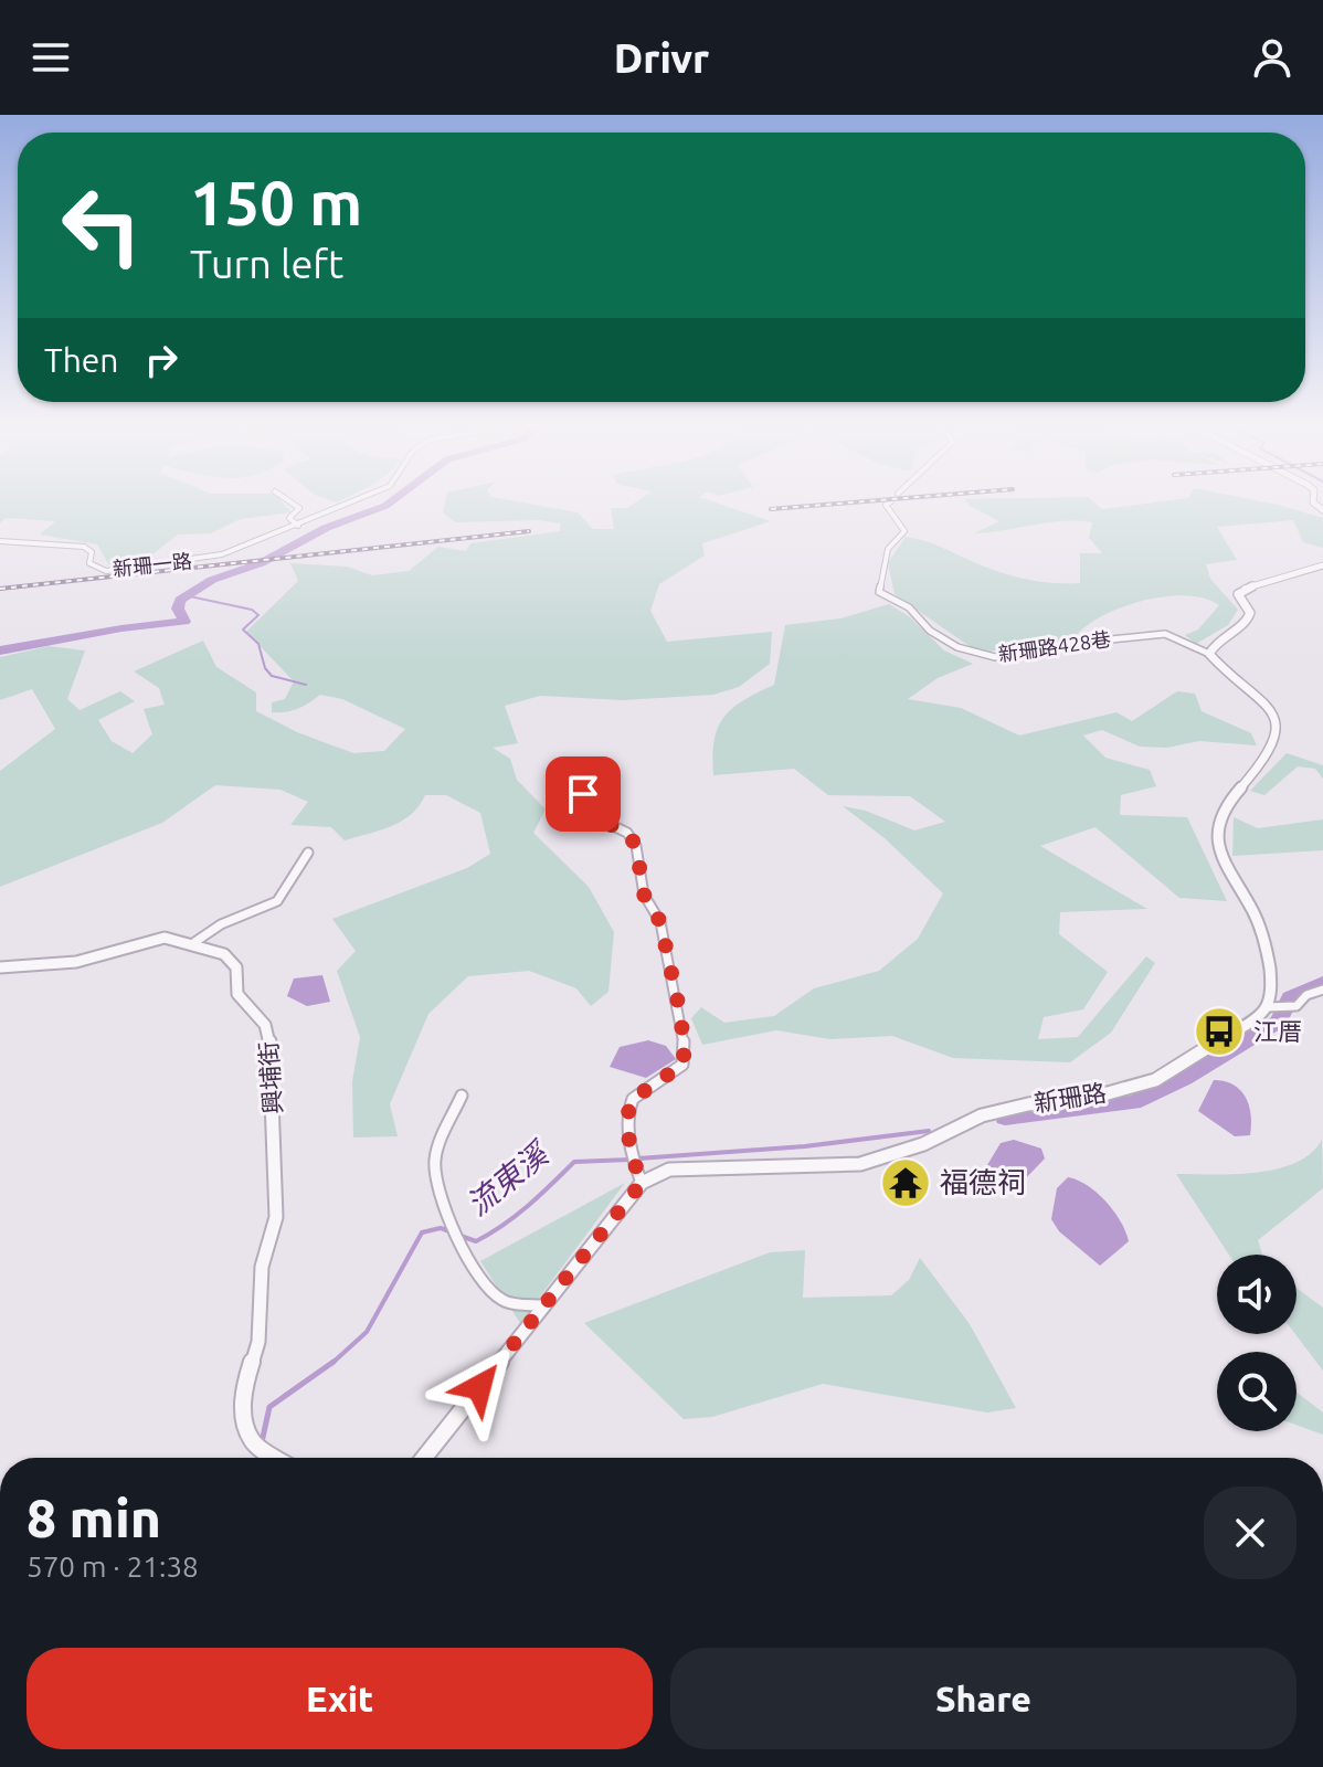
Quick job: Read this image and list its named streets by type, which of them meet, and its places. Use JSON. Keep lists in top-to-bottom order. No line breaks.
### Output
{"streets":{"street":["新珊一路","新珊路428巷","興埔街","新珊路"]},"water":["流東溪"],"places":{"bus stop":["江厝"],"temple":["福德祠"]},"page":{"header":"Drivr","turn":["150 m","Turn left"],"then":"Then","heading":["8 min","570 m · 21:38"],"buttons":["Exit","Share"]}}
